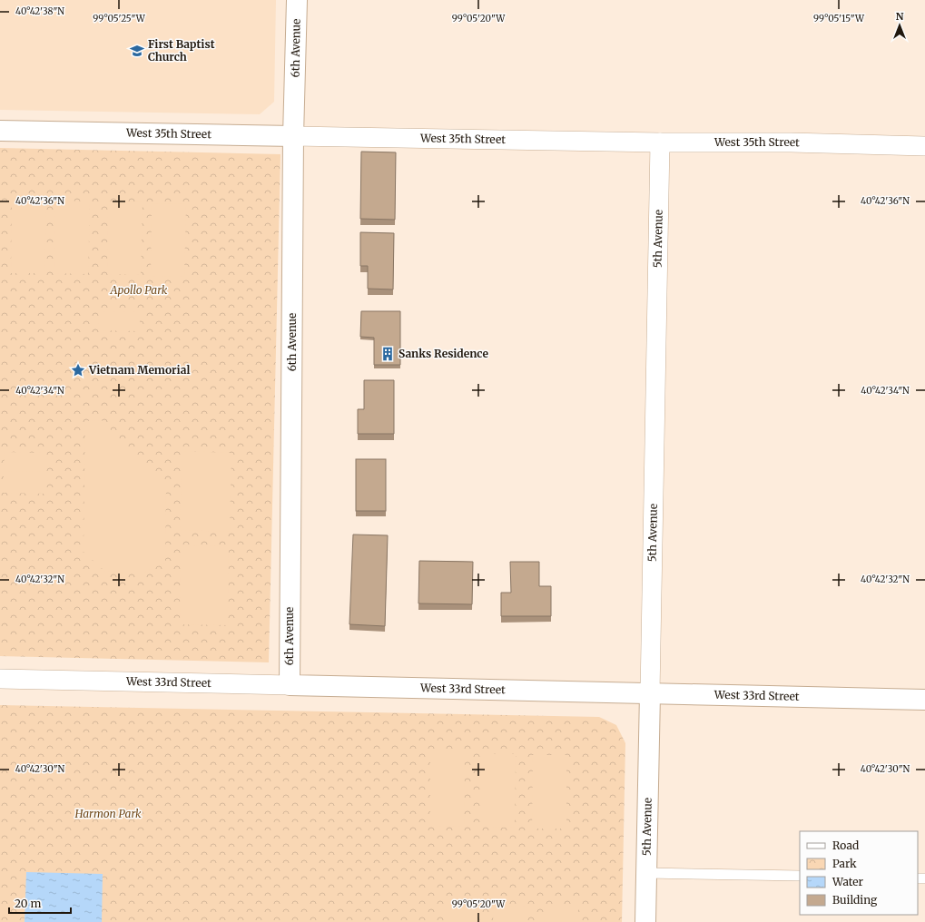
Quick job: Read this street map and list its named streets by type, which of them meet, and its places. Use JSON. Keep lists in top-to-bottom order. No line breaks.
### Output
{"streets":{"street":["6th Avenue","West 35th Street","5th Avenue","West 33rd Street"]},"crossings":[["6th Avenue","West 35th Street"],["6th Avenue","West 33rd Street"],["West 35th Street","5th Avenue"],["5th Avenue","West 33rd Street"]],"parks":["Apollo Park","Harmon Park"],"places":{"school or university":["First Baptist Church"],"building":["Sanks Residence"],"place":["Vietnam Memorial"]},"legend":["Road","Park","Water","Building"],"scale_bar":"20 m","north":"top","coordinates":["40°42'38\"N","99°05'25\"W","99°05'20\"W","99°05'15\"W","40°42'36\"N","40°42'34\"N","40°42'32\"N","40°42'30\"N"]}
